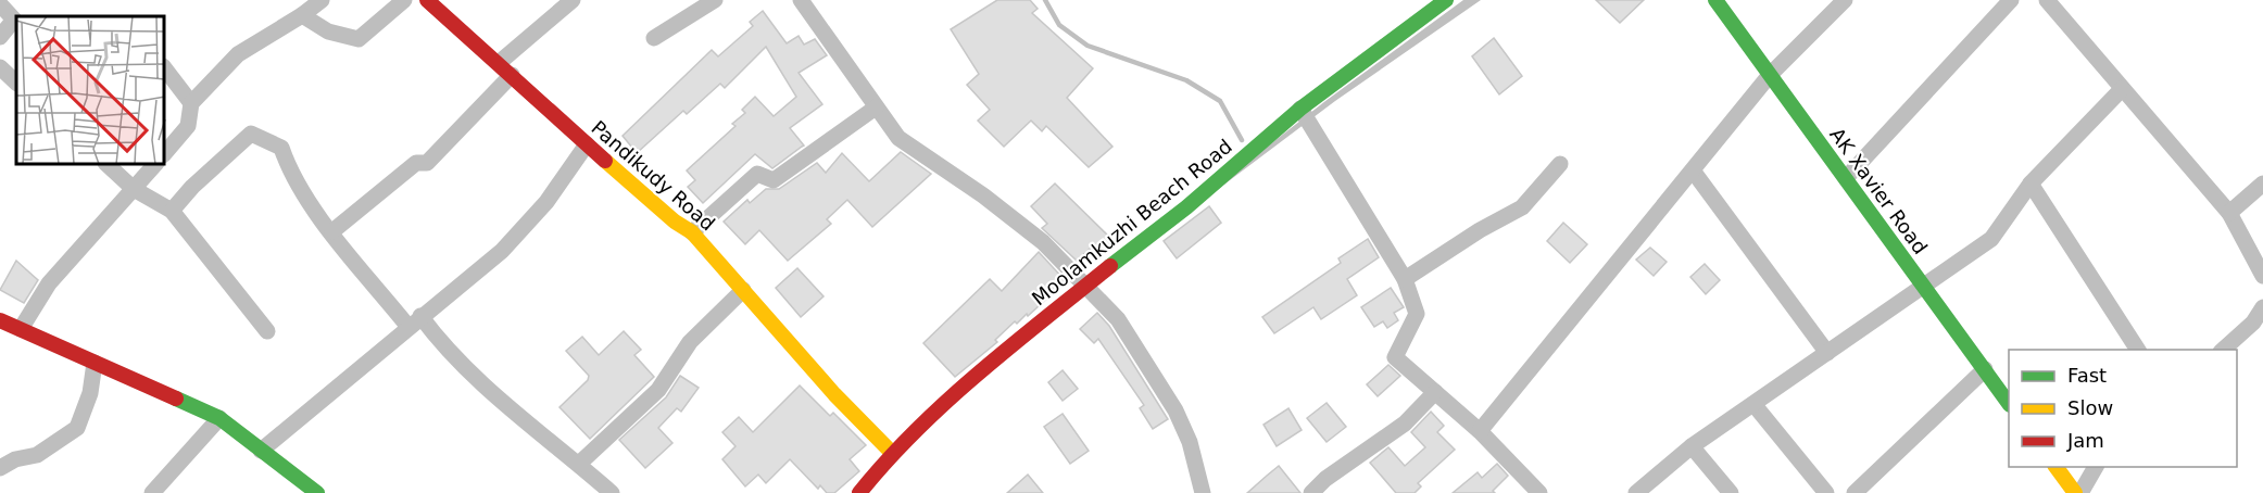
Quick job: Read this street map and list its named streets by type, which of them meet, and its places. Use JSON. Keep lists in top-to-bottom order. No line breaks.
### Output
{"streets":{"street":["Pandikudy Road","AK Xavier Road","Moolamkuzhi Beach Road"]},"crossings":[["Pandikudy Road","Moolamkuzhi Beach Road"]],"legend":["Fast","Slow","Jam"]}
